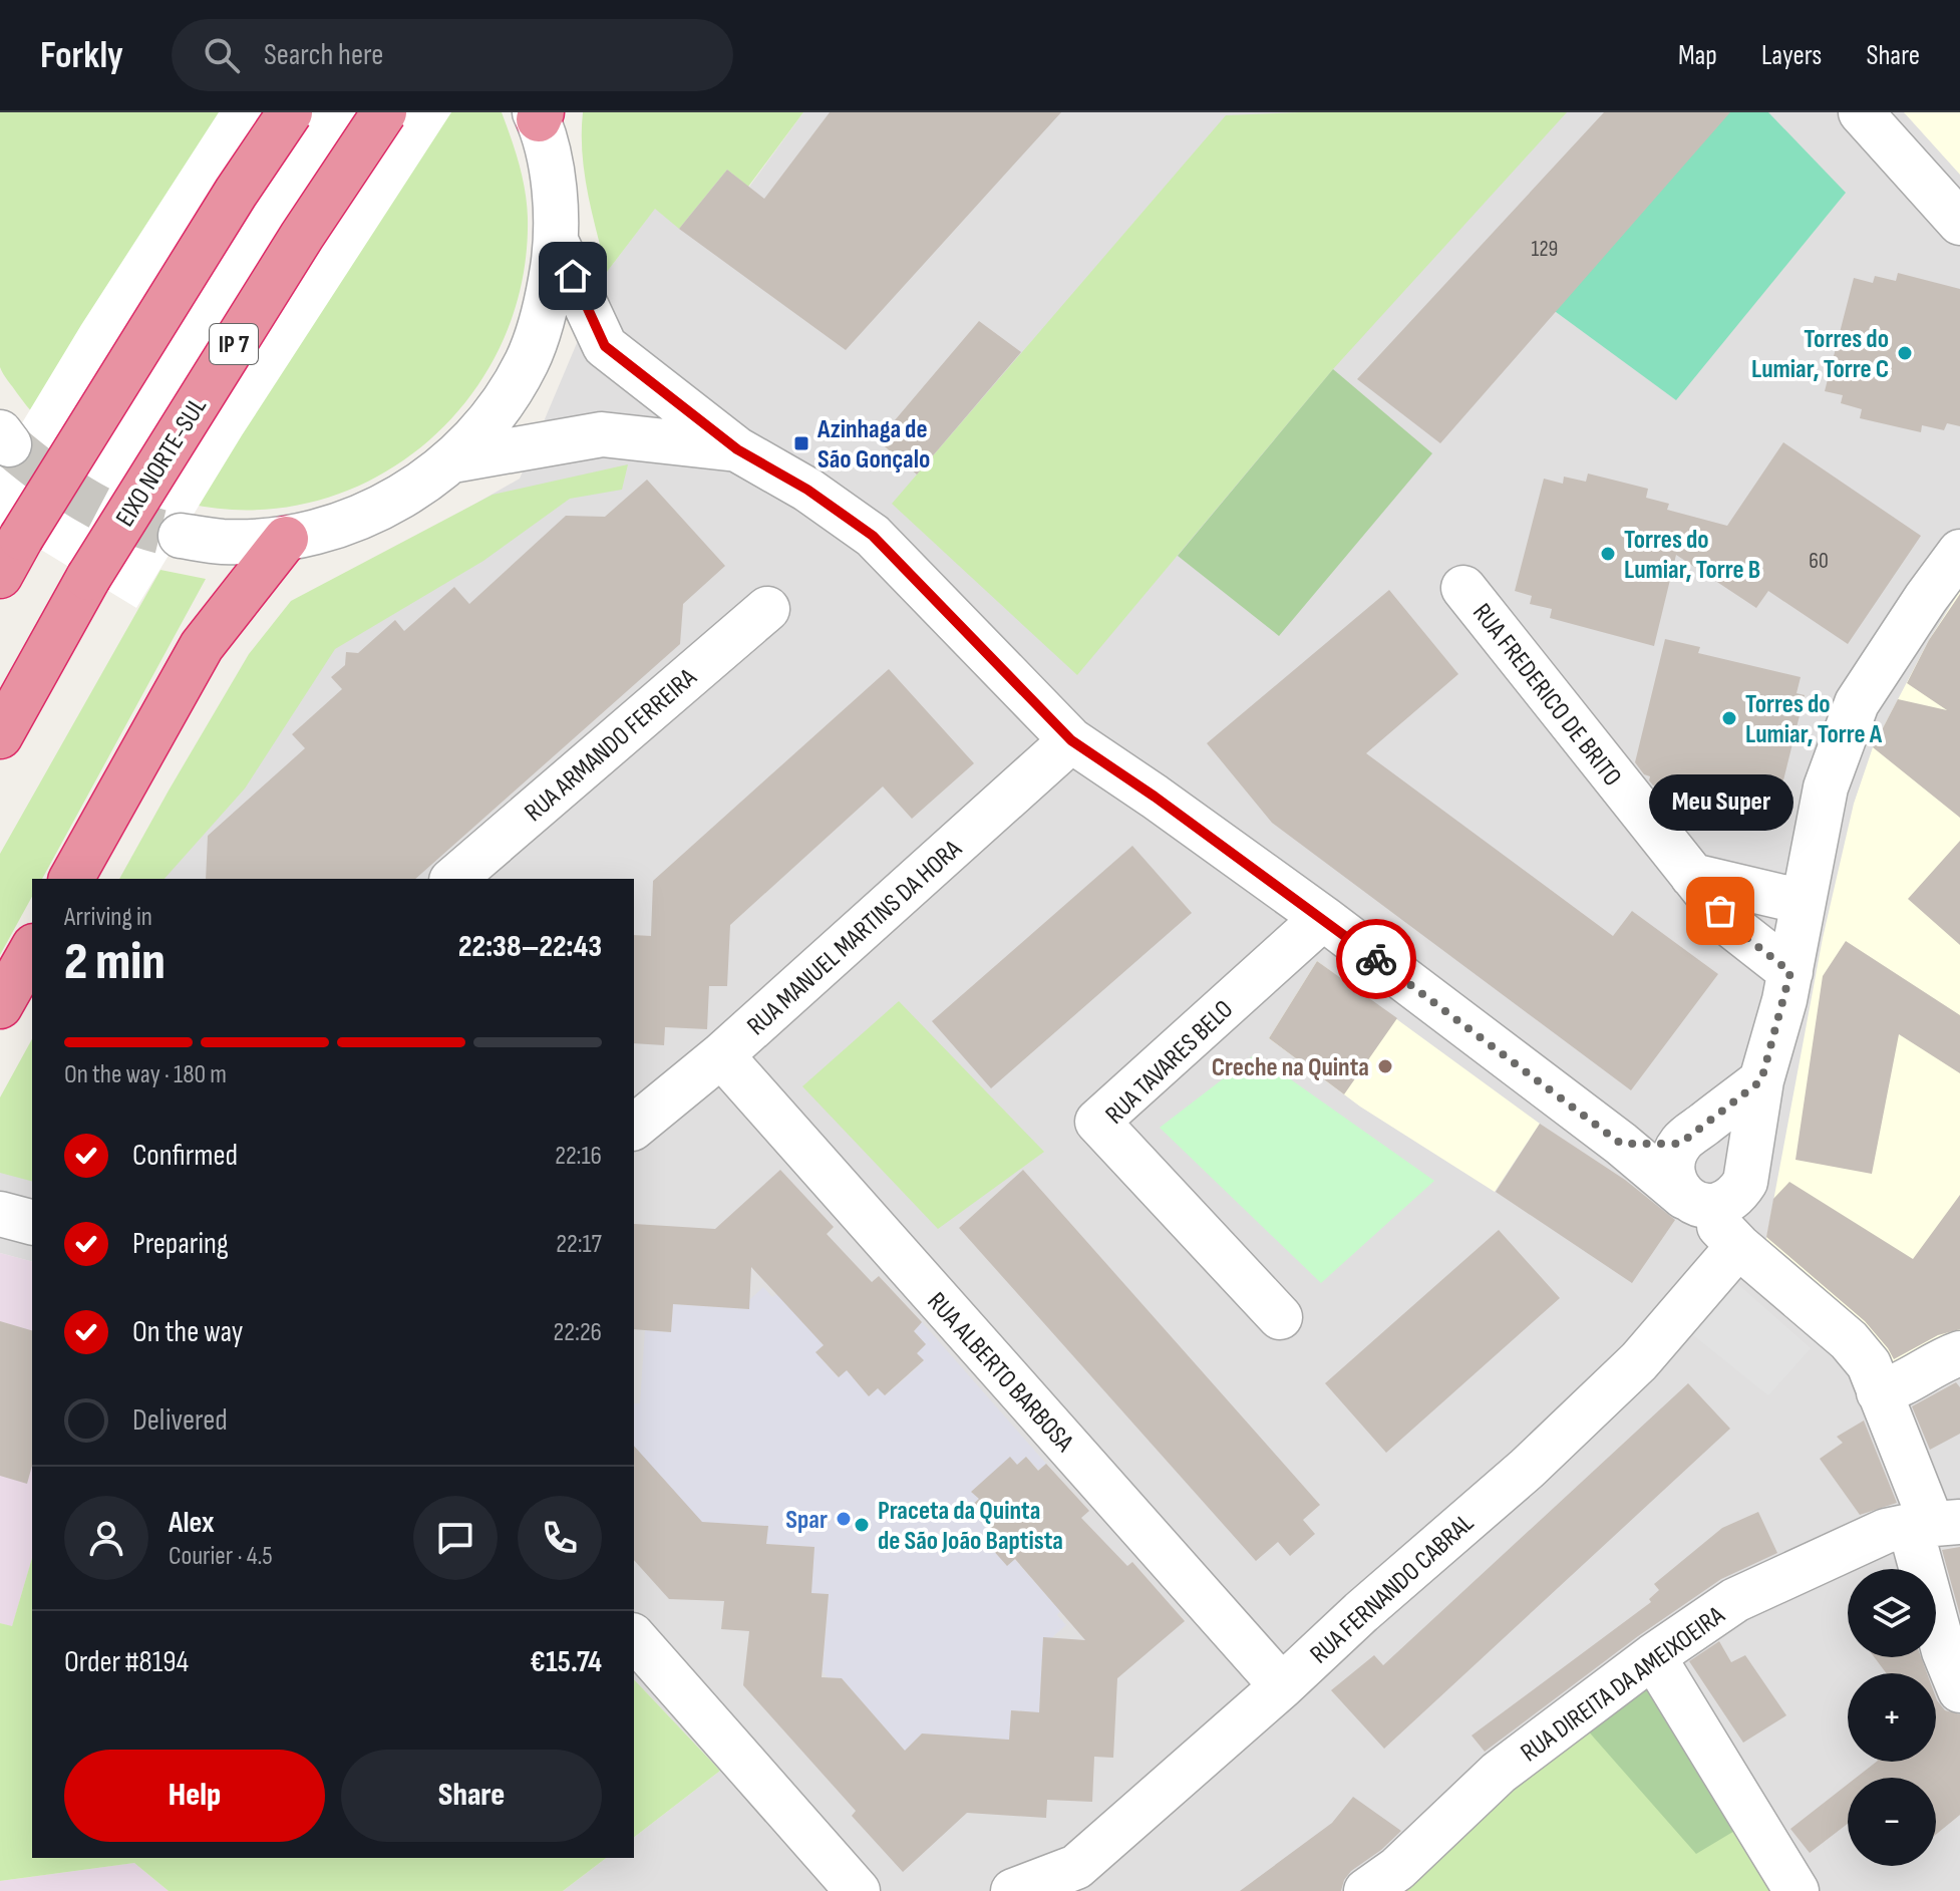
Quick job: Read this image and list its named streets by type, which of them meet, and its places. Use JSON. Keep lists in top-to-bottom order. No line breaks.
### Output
{"streets":{"highway":["IP 7","EIXO NORTE-SUL"],"street":["RUA FREDERICO DE BRITO","RUA ARMANDO FERREIRA","RUA MANUEL MARTINS DA HORA","RUA TAVARES BELO","RUA ALBERTO BARBOSA","RUA FERNANDO CABRAL","RUA DIREITA DA AMEIXOEIRA"]},"crossings":[["RUA MANUEL MARTINS DA HORA","RUA ALBERTO BARBOSA"],["RUA ALBERTO BARBOSA","RUA FERNANDO CABRAL"]],"places":{"other":["Torres do Lumiar, Torre C","Torres do Lumiar, Torre B","Torres do Lumiar, Torre A","Meu Super","Creche na Quinta","Spar","Praceta da Quinta de São João Baptista"],"transit":["Azinhaga de São Gonçalo"]},"house_numbers":["129","60"],"page":{"header":"Forkly","search":"Search here","nav":["Map","Layers","Share"],"bubble":"Meu Super","heading":["2 min","Arriving in","22:38–22:43"],"panel":["Alex","Courier · 4.5","Order #8194","€15.74"],"bar":"On the way · 180 m","list":[["Confirmed","22:16"],["Preparing","22:17"],["On the way","22:26"],"Delivered"],"map_buttons":["+","−"],"buttons":["Help","Share"]}}
